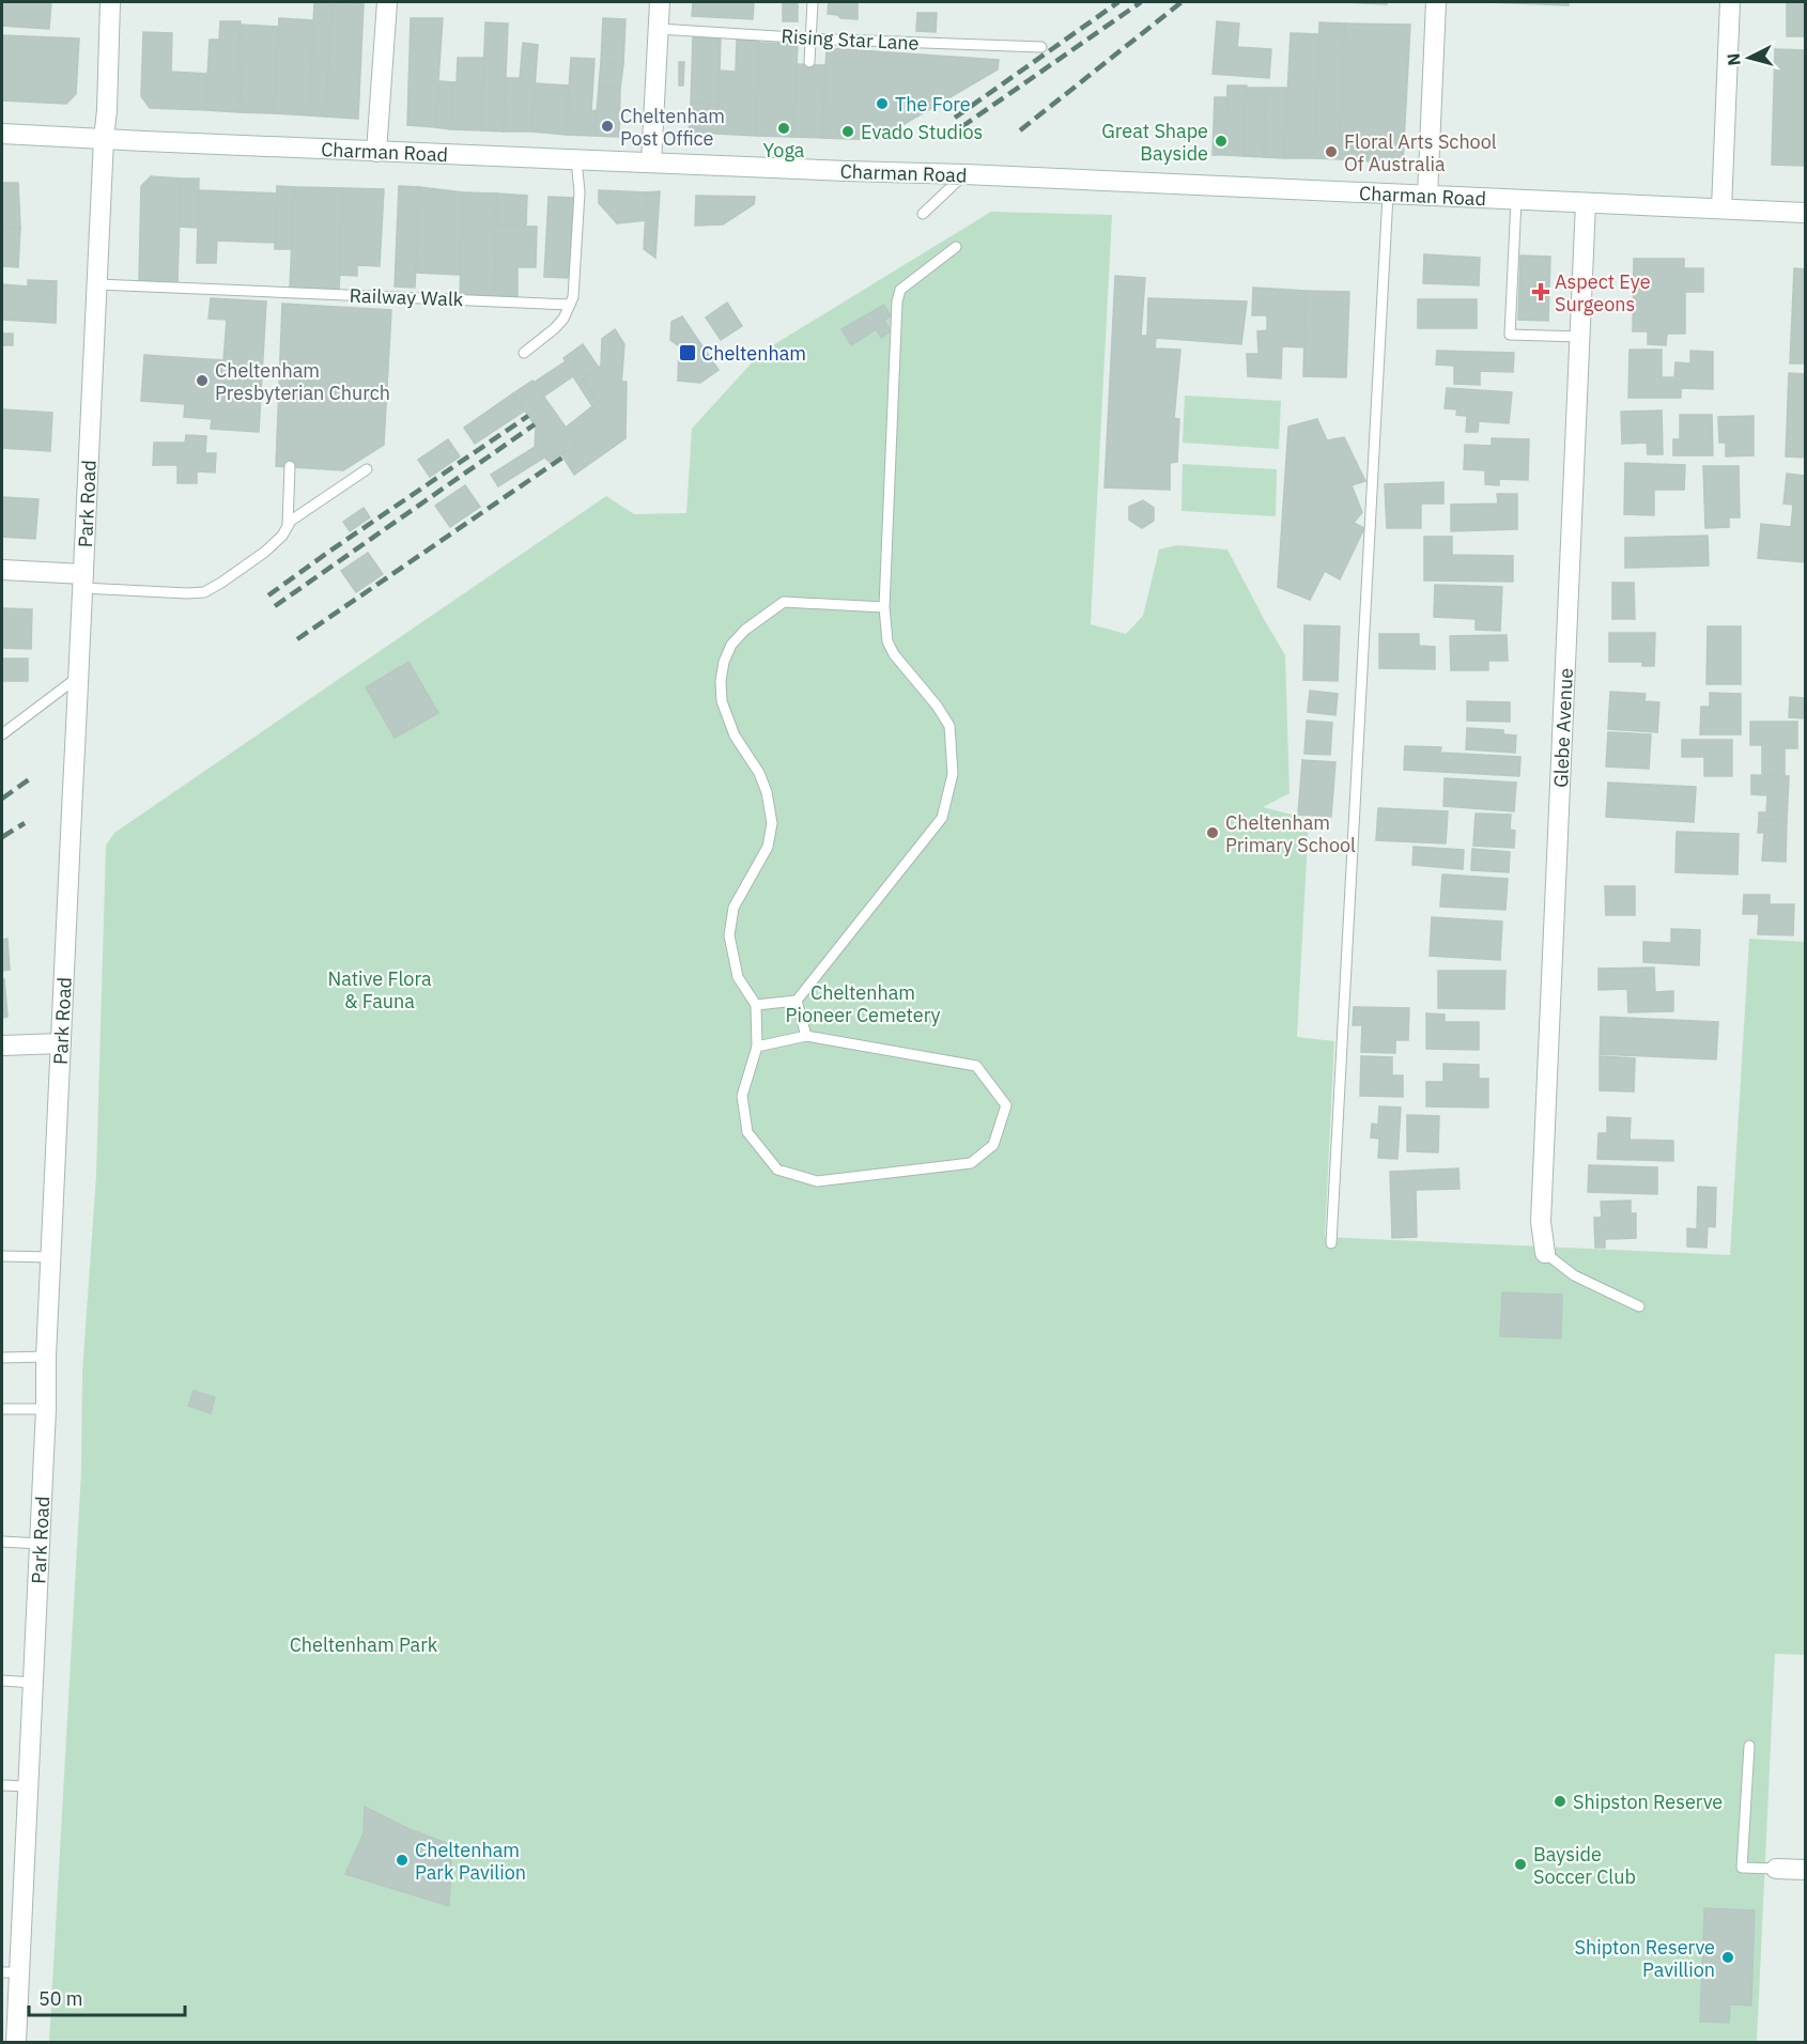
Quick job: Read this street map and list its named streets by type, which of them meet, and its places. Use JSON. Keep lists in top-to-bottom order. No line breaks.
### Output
{"streets":{"street":["Charman Road","Park Road","Glebe Avenue"],"lane":["Rising Star Lane","Railway Walk"]},"crossings":[["Charman Road","Park Road"],["Charman Road","Glebe Avenue"],["Railway Walk","Park Road"]],"parks":["Native Flora & Fauna","Cheltenham Pioneer Cemetery","Cheltenham Park"],"places":{"other":["The Fore","Cheltenham Post Office","Yoga","Evado Studios","Great Shape Bayside","Floral Arts School Of Australia","Cheltenham Presbyterian Church","Cheltenham Primary School","Shipston Reserve","Cheltenham Park Pavilion","Bayside Soccer Club","Shipton Reserve Pavillion"],"health":["Aspect Eye Surgeons"],"transit":["Cheltenham"]},"scale_bar":"50 m","north":"left"}
